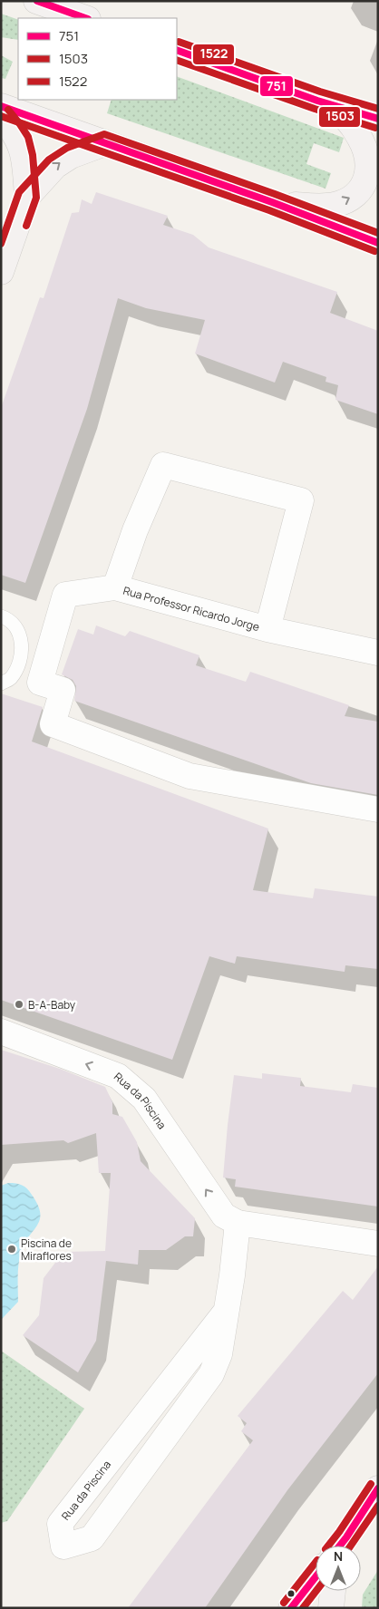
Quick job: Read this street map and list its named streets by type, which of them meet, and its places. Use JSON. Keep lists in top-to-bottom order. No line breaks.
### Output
{"streets":{"street":["Rua Professor Ricardo Jorge","Rua da Piscina"]},"places":["B-A-Baby","Piscina de Miraflores"],"lines":["transit line 751","transit line 1522","transit line 1503"],"legend":["751","1503","1522"],"north":"top"}
